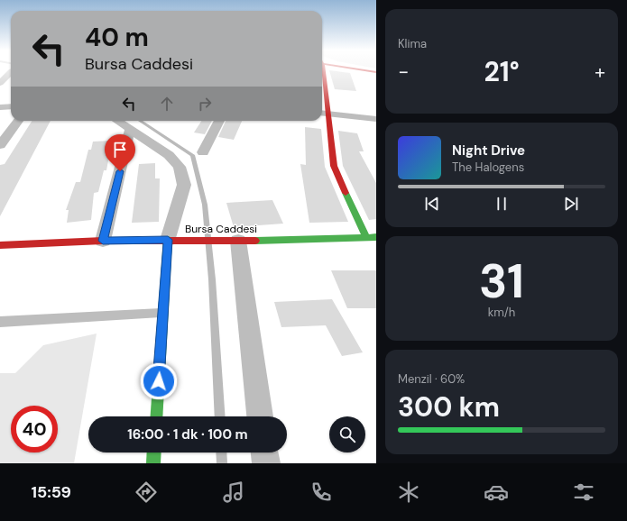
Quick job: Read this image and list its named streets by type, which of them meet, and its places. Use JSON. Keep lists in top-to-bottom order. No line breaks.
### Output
{"streets":{"street":["Bursa Caddesi"]},"page":{"tile":["Klima",["31","km/h"],["Menzil · 60%","300 km"]],"turn":["40 m","Bursa Caddesi"],"heat":["−","21°","+"],"song":["Night Drive","The Halogens"],"limit":"40","trip":"16:00 · 1 dk · 100 m","tabs":"15:59"}}
